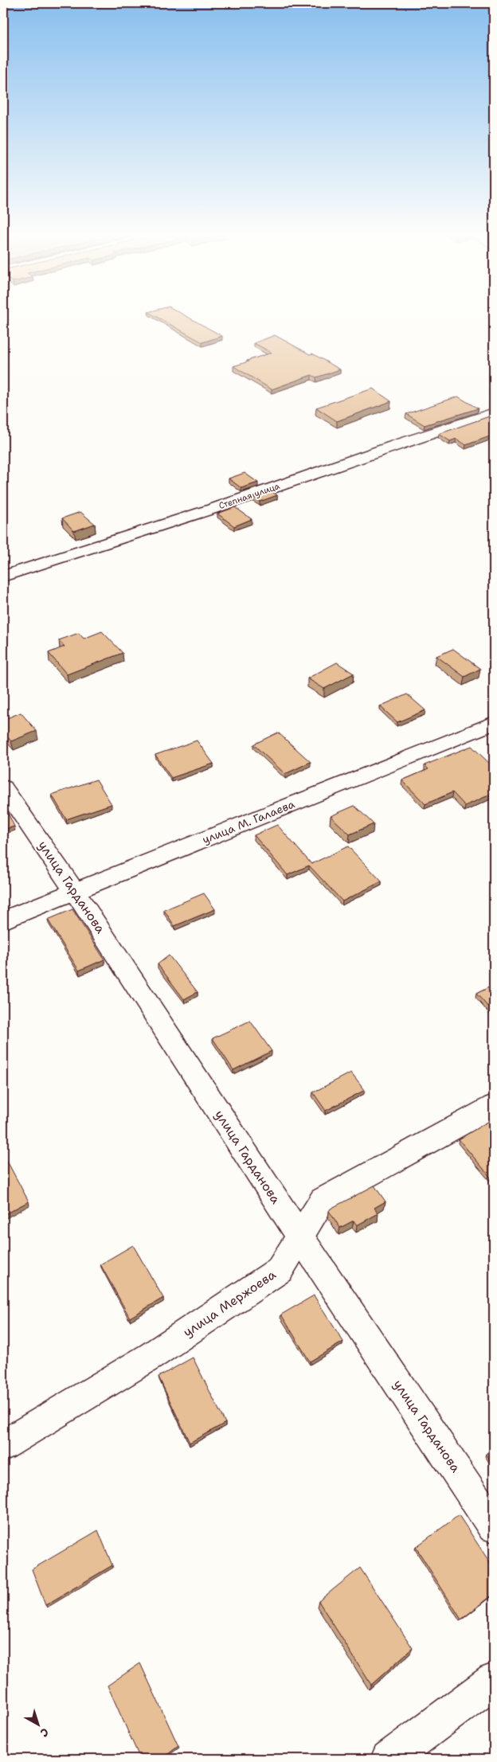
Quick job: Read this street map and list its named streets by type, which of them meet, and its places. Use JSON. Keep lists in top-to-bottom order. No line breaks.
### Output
{"streets":{"street":["Степная улица","улица М. Галаева","улица Гарданова","улица Мержоева"]},"crossings":[["улица М. Галаева","улица Гарданова"],["улица Гарданова","улица Мержоева"]],"north":"bottom right"}
